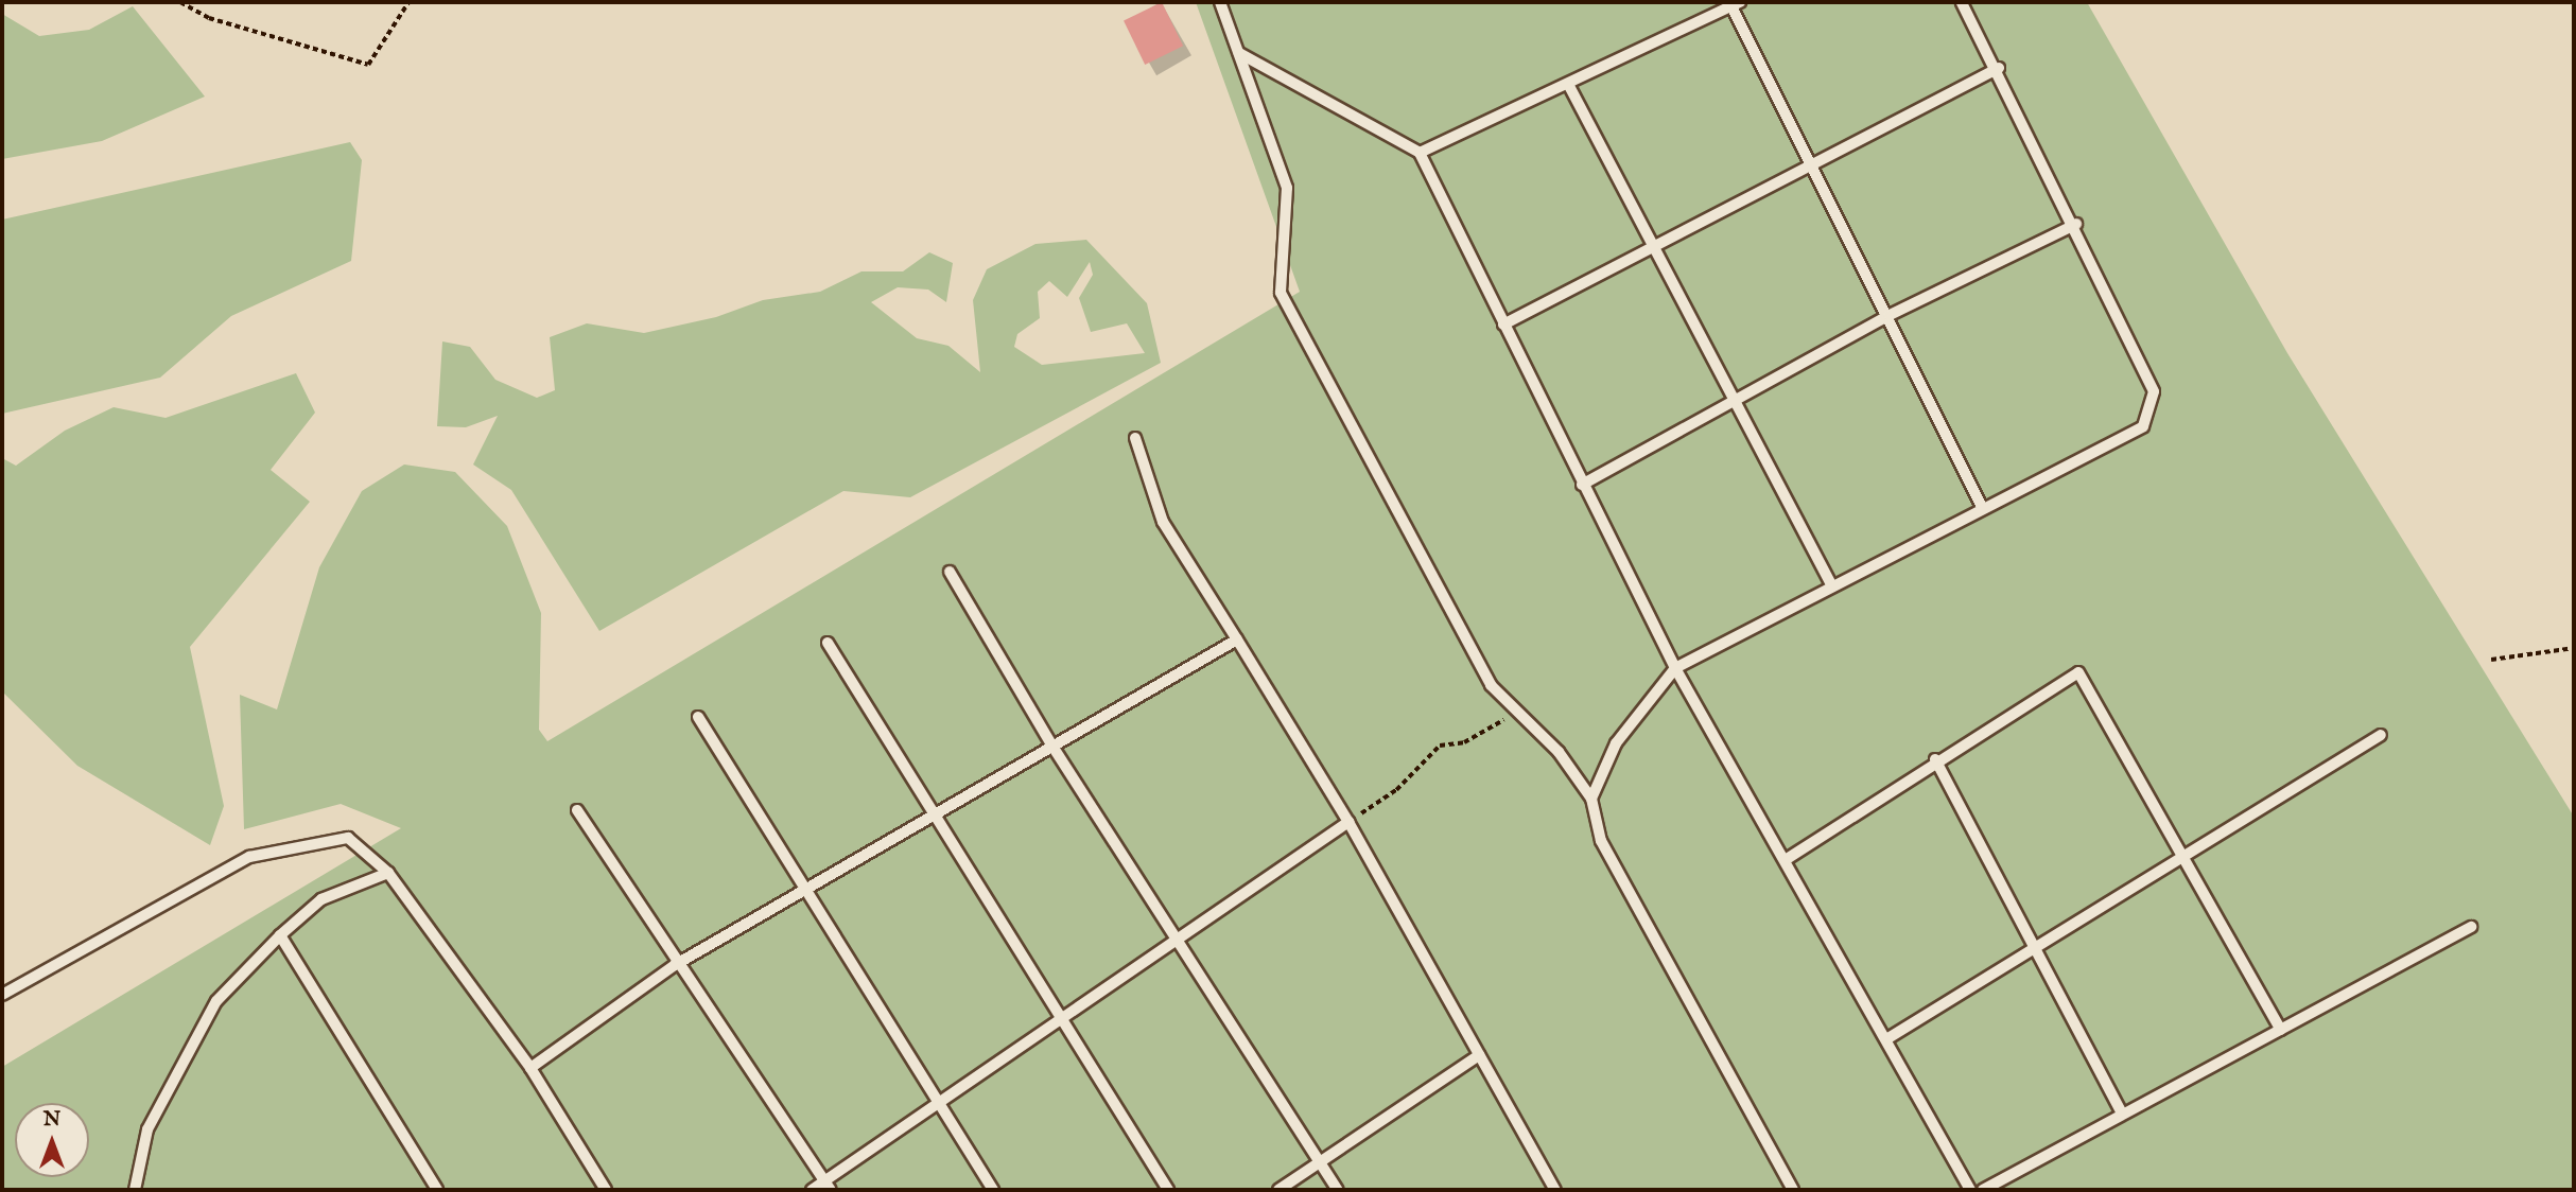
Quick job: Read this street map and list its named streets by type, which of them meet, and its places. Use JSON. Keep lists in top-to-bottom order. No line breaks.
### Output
{"north":"top"}
